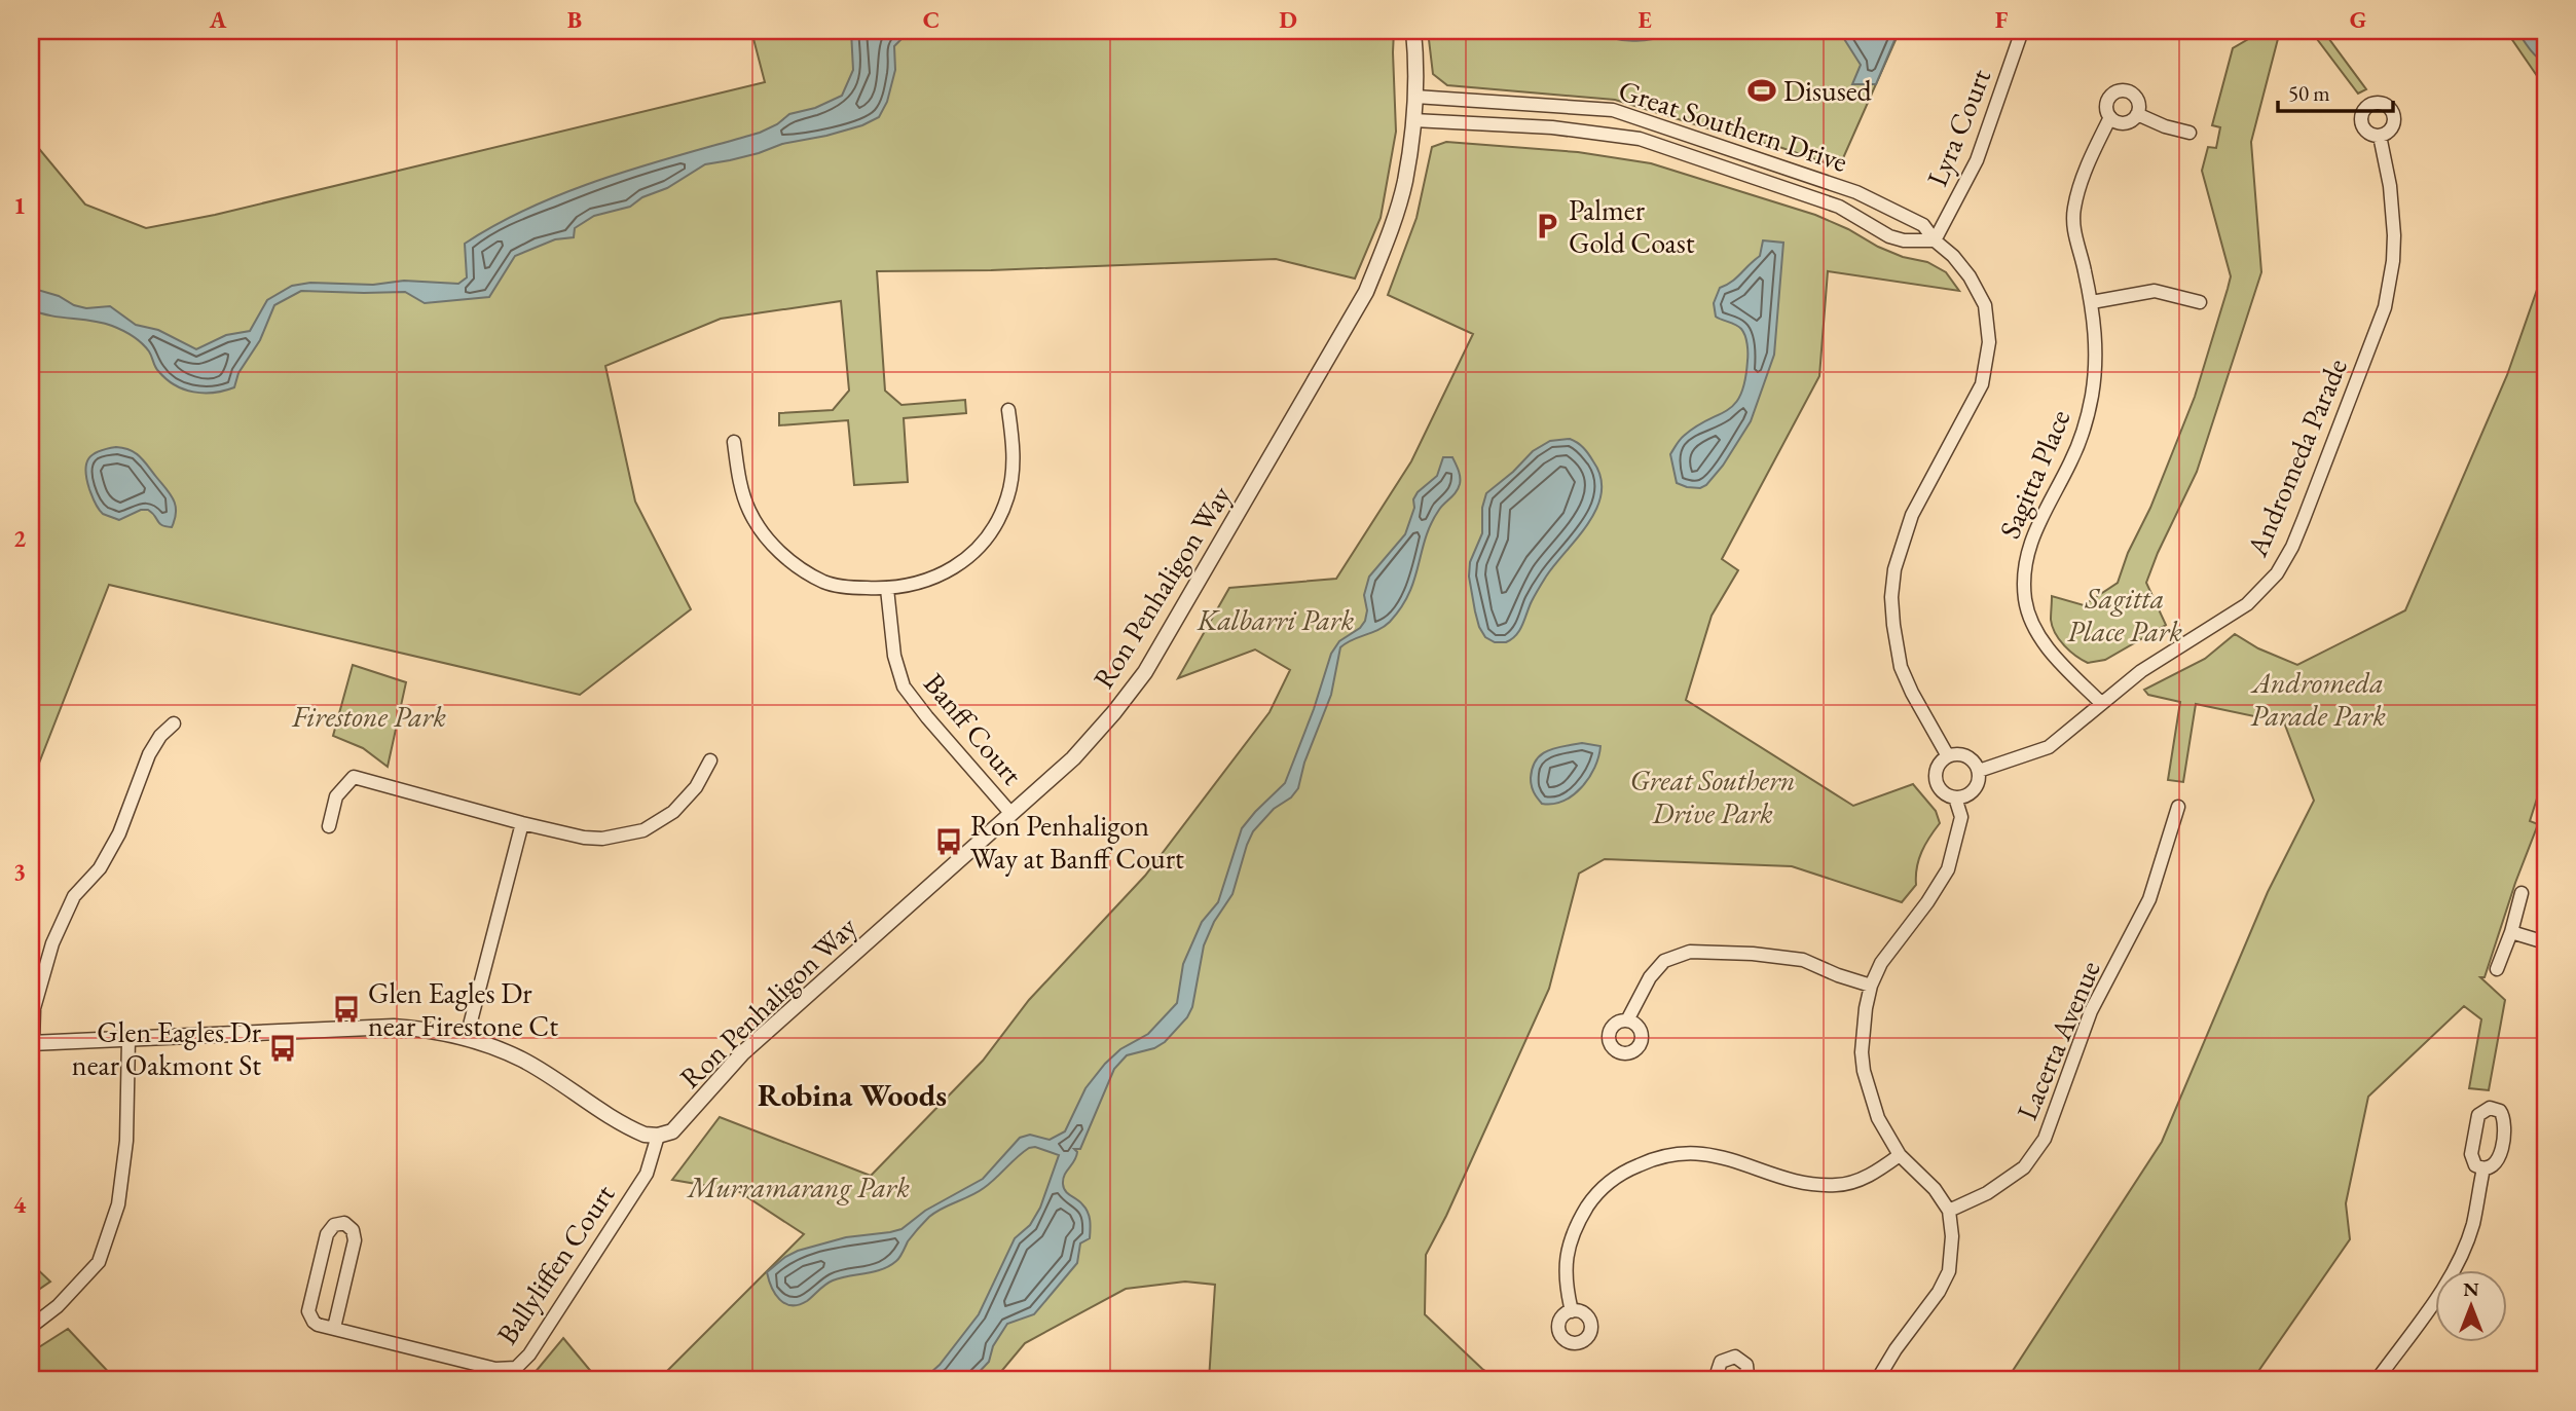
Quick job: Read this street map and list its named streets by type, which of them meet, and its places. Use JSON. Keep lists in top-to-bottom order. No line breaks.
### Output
{"streets":{"street":["Great Southern Drive","Lyra Court","Andromeda Parade","Sagitta Place","Ron Penhaligon Way","Banff Court","Lacerta Avenue","Ballyliffen Court"]},"crossings":[["Great Southern Drive","Lyra Court"],["Great Southern Drive","Andromeda Parade"],["Great Southern Drive","Ron Penhaligon Way"],["Andromeda Parade","Sagitta Place"],["Ron Penhaligon Way","Banff Court"],["Ron Penhaligon Way","Ballyliffen Court"]],"districts":["Robina Woods"],"parks":["Sagitta Place Park","Kalbarri Park","Andromeda Parade Park","Firestone Park","Great Southern Drive Park","Murramarang Park"],"places":{"sports":["Disused"],"parking":["Palmer Gold Coast"],"bus stop":["Ron Penhaligon Way at Banff Court","Glen Eagles Dr near Firestone Ct","Glen Eagles Dr near Oakmont St"]},"scale_bar":"50 m","north":"top","grid":{"columns":["A","B","C","D","E","F","G"],"rows":["1","2","3","4"]}}
